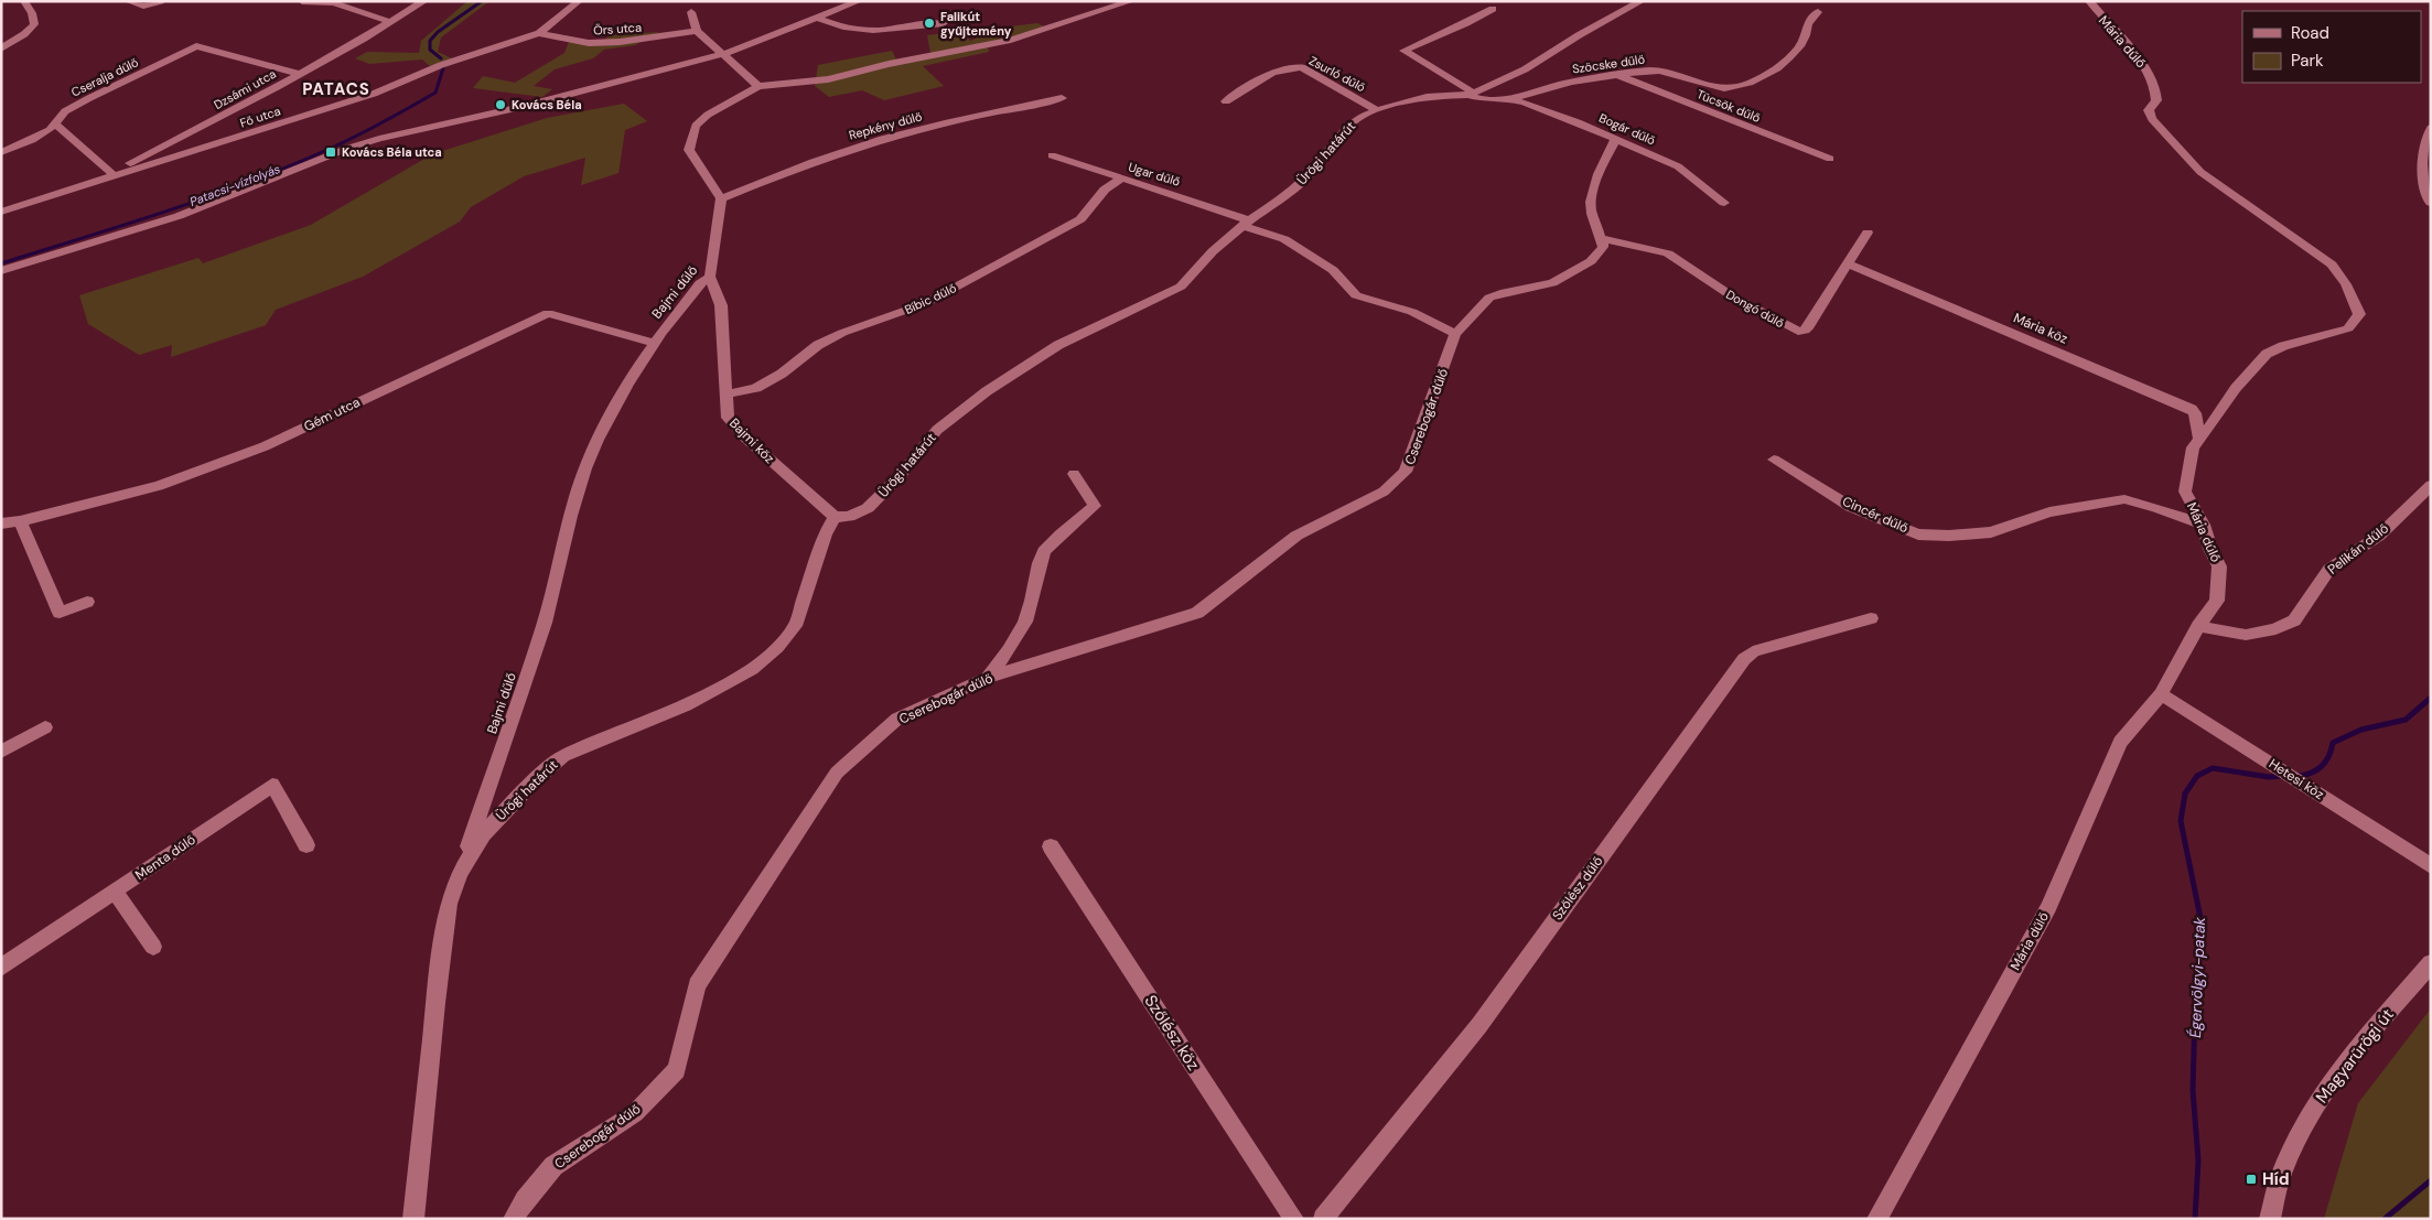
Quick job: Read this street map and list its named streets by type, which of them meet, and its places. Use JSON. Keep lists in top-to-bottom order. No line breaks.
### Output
{"streets":{"street":["Örs utca","Mária dűlő","Szöcske dűlő","Zsurló dűlő","Cseralja dűlő","Dzsámi utca","Tücsök dűlő","Fő utca","Repkény dűlő","Bogár dűlő","Ürögi határút","Ugar dűlő","Bajmi dűlő","Bíbic dűlő","Dongó dűlő","Mária köz","Gém utca","Cserebogár dűlő","Bajmi köz","Cincér dűlő","Pelikán dűlő","Hetesi köz","Menta dűlő","Szőlész dűlő","Szőlész köz","Magyarürögi út"]},"crossings":[["Örs utca","Fő utca"],["Mária dűlő","Mária köz"],["Mária dűlő","Cincér dűlő"],["Mária dűlő","Pelikán dűlő"],["Mária dűlő","Hetesi köz"],["Szöcske dűlő","Tücsök dűlő"],["Szöcske dűlő","Bogár dűlő"],["Szöcske dűlő","Ürögi határút"],["Zsurló dűlő","Ürögi határút"],["Cseralja dűlő","Dzsámi utca"],["Dzsámi utca","Fő utca"],["Repkény dűlő","Bajmi dűlő"],["Ürögi határút","Ugar dűlő"],["Ürögi határút","Bajmi dűlő"],["Ürögi határút","Bajmi köz"],["Ugar dűlő","Bíbic dűlő"],["Ugar dűlő","Cserebogár dűlő"],["Bajmi dűlő","Gém utca"],["Bajmi dűlő","Bajmi köz"],["Bíbic dűlő","Bajmi köz"],["Dongó dűlő","Mária köz"]],"districts":["PATACS"],"water":["Patacsi-vízfolyás","Égervölgyi-patak"],"places":{"other":["Falikút gyűjtemény","Kovács Béla"],"transit":["Kovács Béla utca","Híd"]},"legend":["Road","Park"]}
